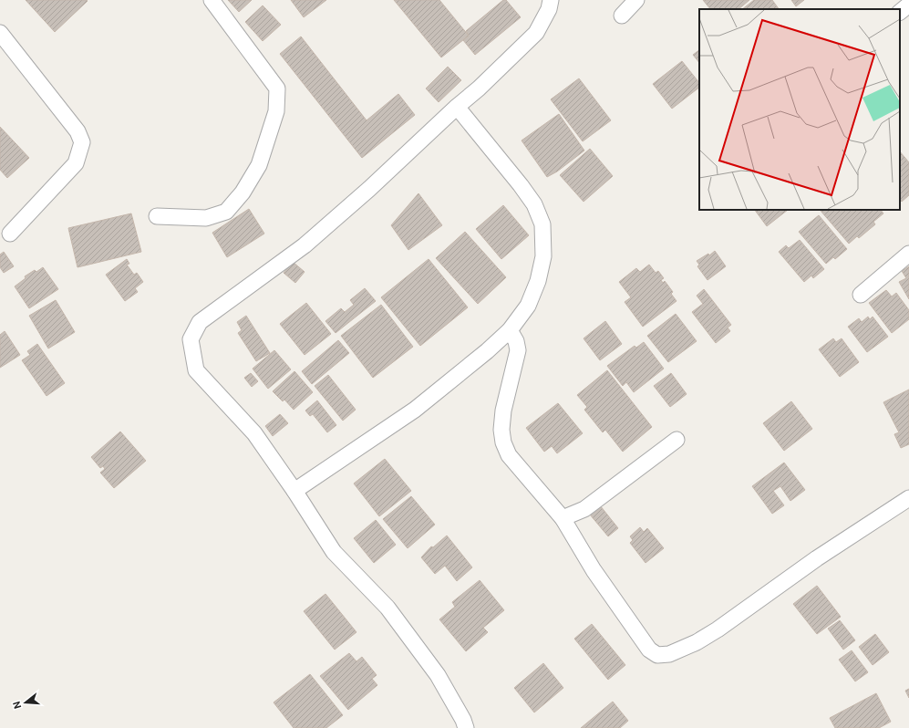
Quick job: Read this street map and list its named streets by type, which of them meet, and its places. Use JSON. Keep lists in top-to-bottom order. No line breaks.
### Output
{"north":"left"}
